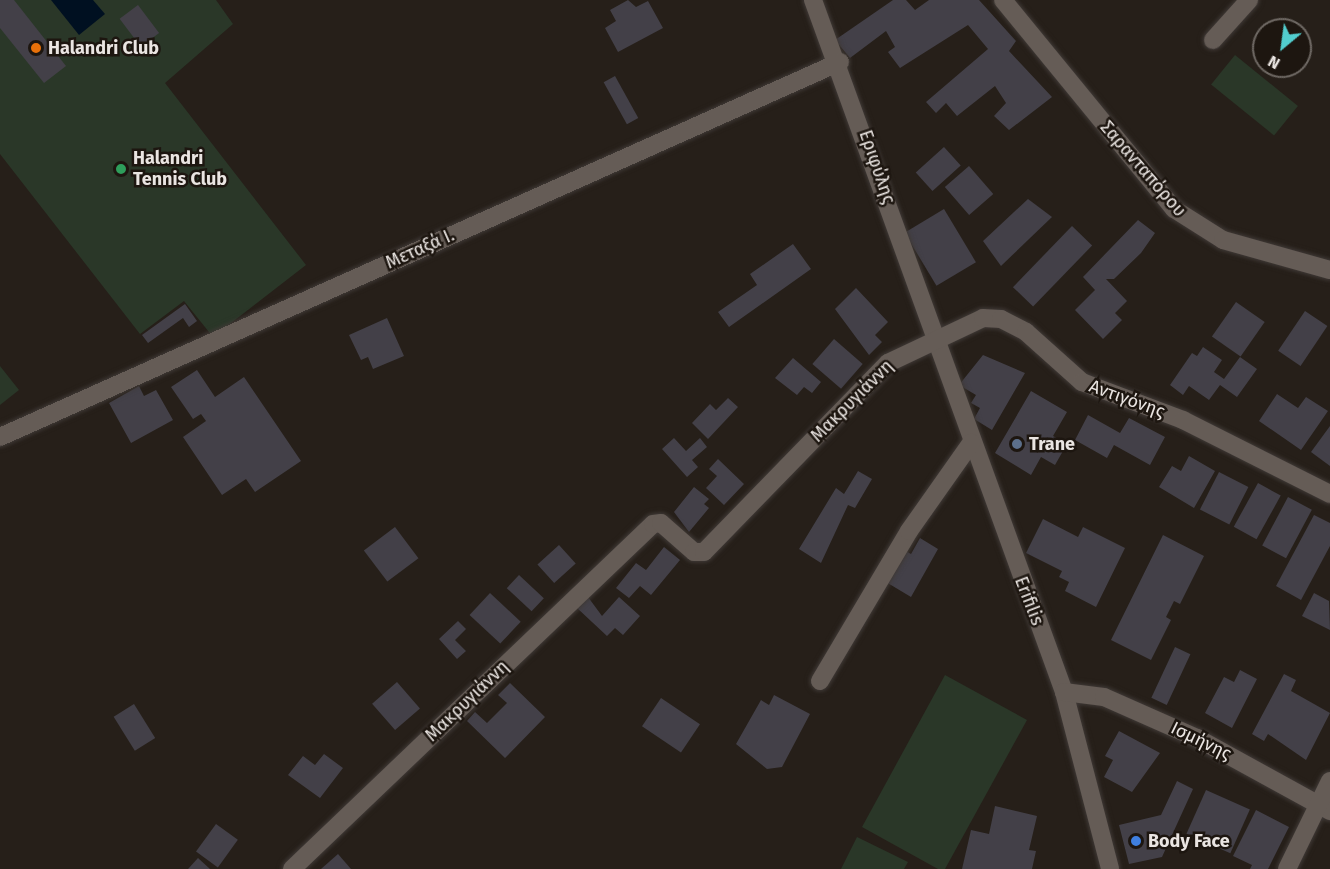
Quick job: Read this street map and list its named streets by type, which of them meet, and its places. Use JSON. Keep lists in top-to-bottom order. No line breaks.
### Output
{"streets":{"street":["Εριφύλης","Σαρανταπόρου","Μεταξά Ι.","Αντιγόνης","Μακρυγιάννη","Erifilis","Ισμήνης"]},"crossings":[["Εριφύλης","Μεταξά Ι."],["Εριφύλης","Αντιγόνης"],["Εριφύλης","Μακρυγιάννη"],["Εριφύλης","Erifilis"],["Αντιγόνης","Μακρυγιάννη"],["Αντιγόνης","Erifilis"],["Μακρυγιάννη","Erifilis"],["Erifilis","Ισμήνης"]],"places":["Halandri Club","Halandri Tennis Club","Trane","Body Face"],"north":"bottom left"}
